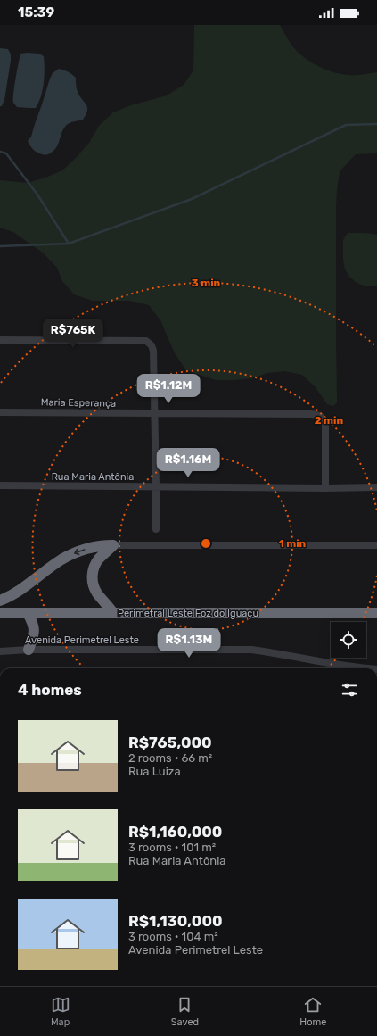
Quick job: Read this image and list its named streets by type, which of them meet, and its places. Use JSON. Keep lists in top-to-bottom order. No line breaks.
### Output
{"streets":{"highway":["Perimetral Leste Foz do Iguaçu"],"street":["Maria Esperança","Rua Maria Antônia","Avenida Perimetrel Leste"]},"crossings":[["Maria Esperança","Rua Maria Antônia"]],"page":{"status":"15:39","price":["R$765K","R$1.12M","R$1.16M","R$1.13M"],"heading":"4 homes","list":[{"name":"R$765,000","note":"2 rooms · 66 m² · Rua Luiza"},{"name":"R$1,160,000","note":"3 rooms · 101 m² · Rua Maria Antônia"},{"name":"R$1,130,000","note":"3 rooms · 104 m² · Avenida Perimetrel Leste"}],"tabs":["Map","Saved","Home"]},"rings":["3 min","2 min","1 min"]}
